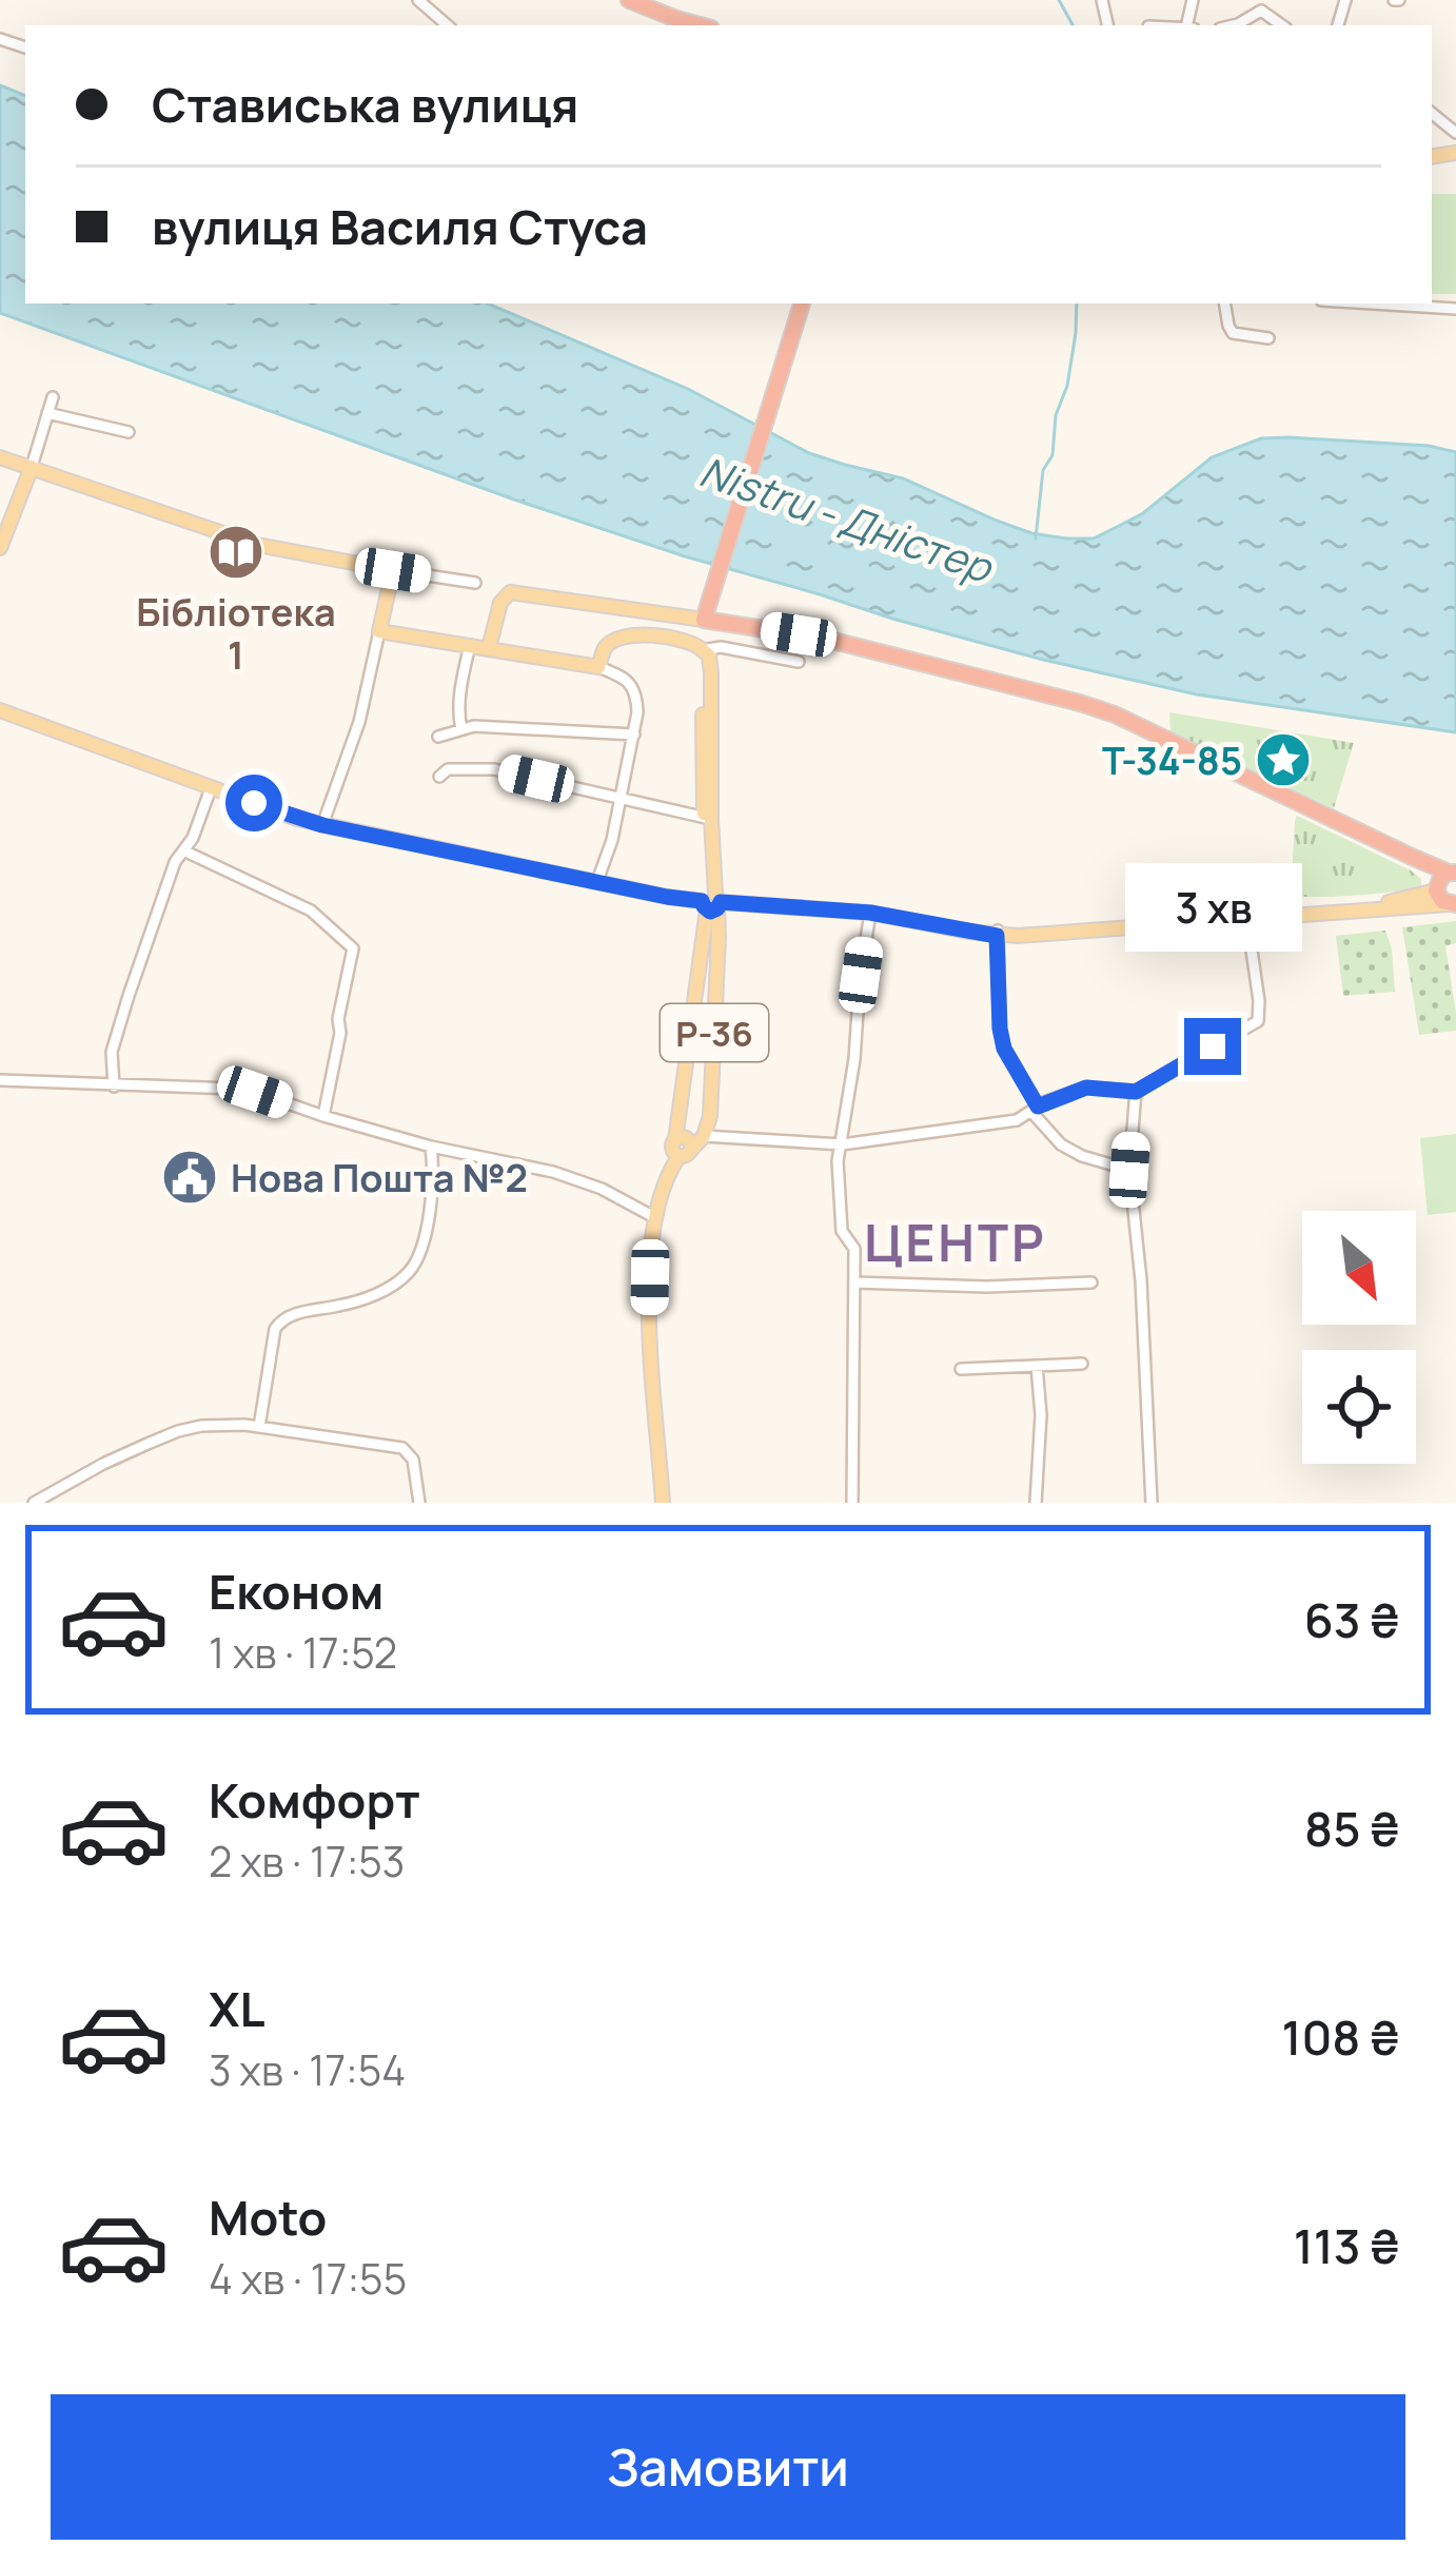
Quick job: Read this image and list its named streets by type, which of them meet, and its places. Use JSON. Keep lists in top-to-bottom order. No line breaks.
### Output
{"streets":{"main road":["Р-36"]},"districts":["ЦЕНТР"],"water":["Nistru - Дністер"],"places":{"library":["Бібліотека 1"],"place":["Т-34-85"],"public building":["Нова Пошта №2"]},"north":"bottom right","page":{"banner":["Стависька вулиця","вулиця Василя Стуса"],"bubble":"3 хв","list":[{"name":"Економ","note":"1 хв · 17:52","value":"63 ₴"},{"name":"Комфорт","note":"2 хв · 17:53","value":"85 ₴"},{"name":"XL","note":"3 хв · 17:54","value":"108 ₴"},{"name":"Moto","note":"4 хв · 17:55","value":"113 ₴"}],"buttons":"Замовити"}}
